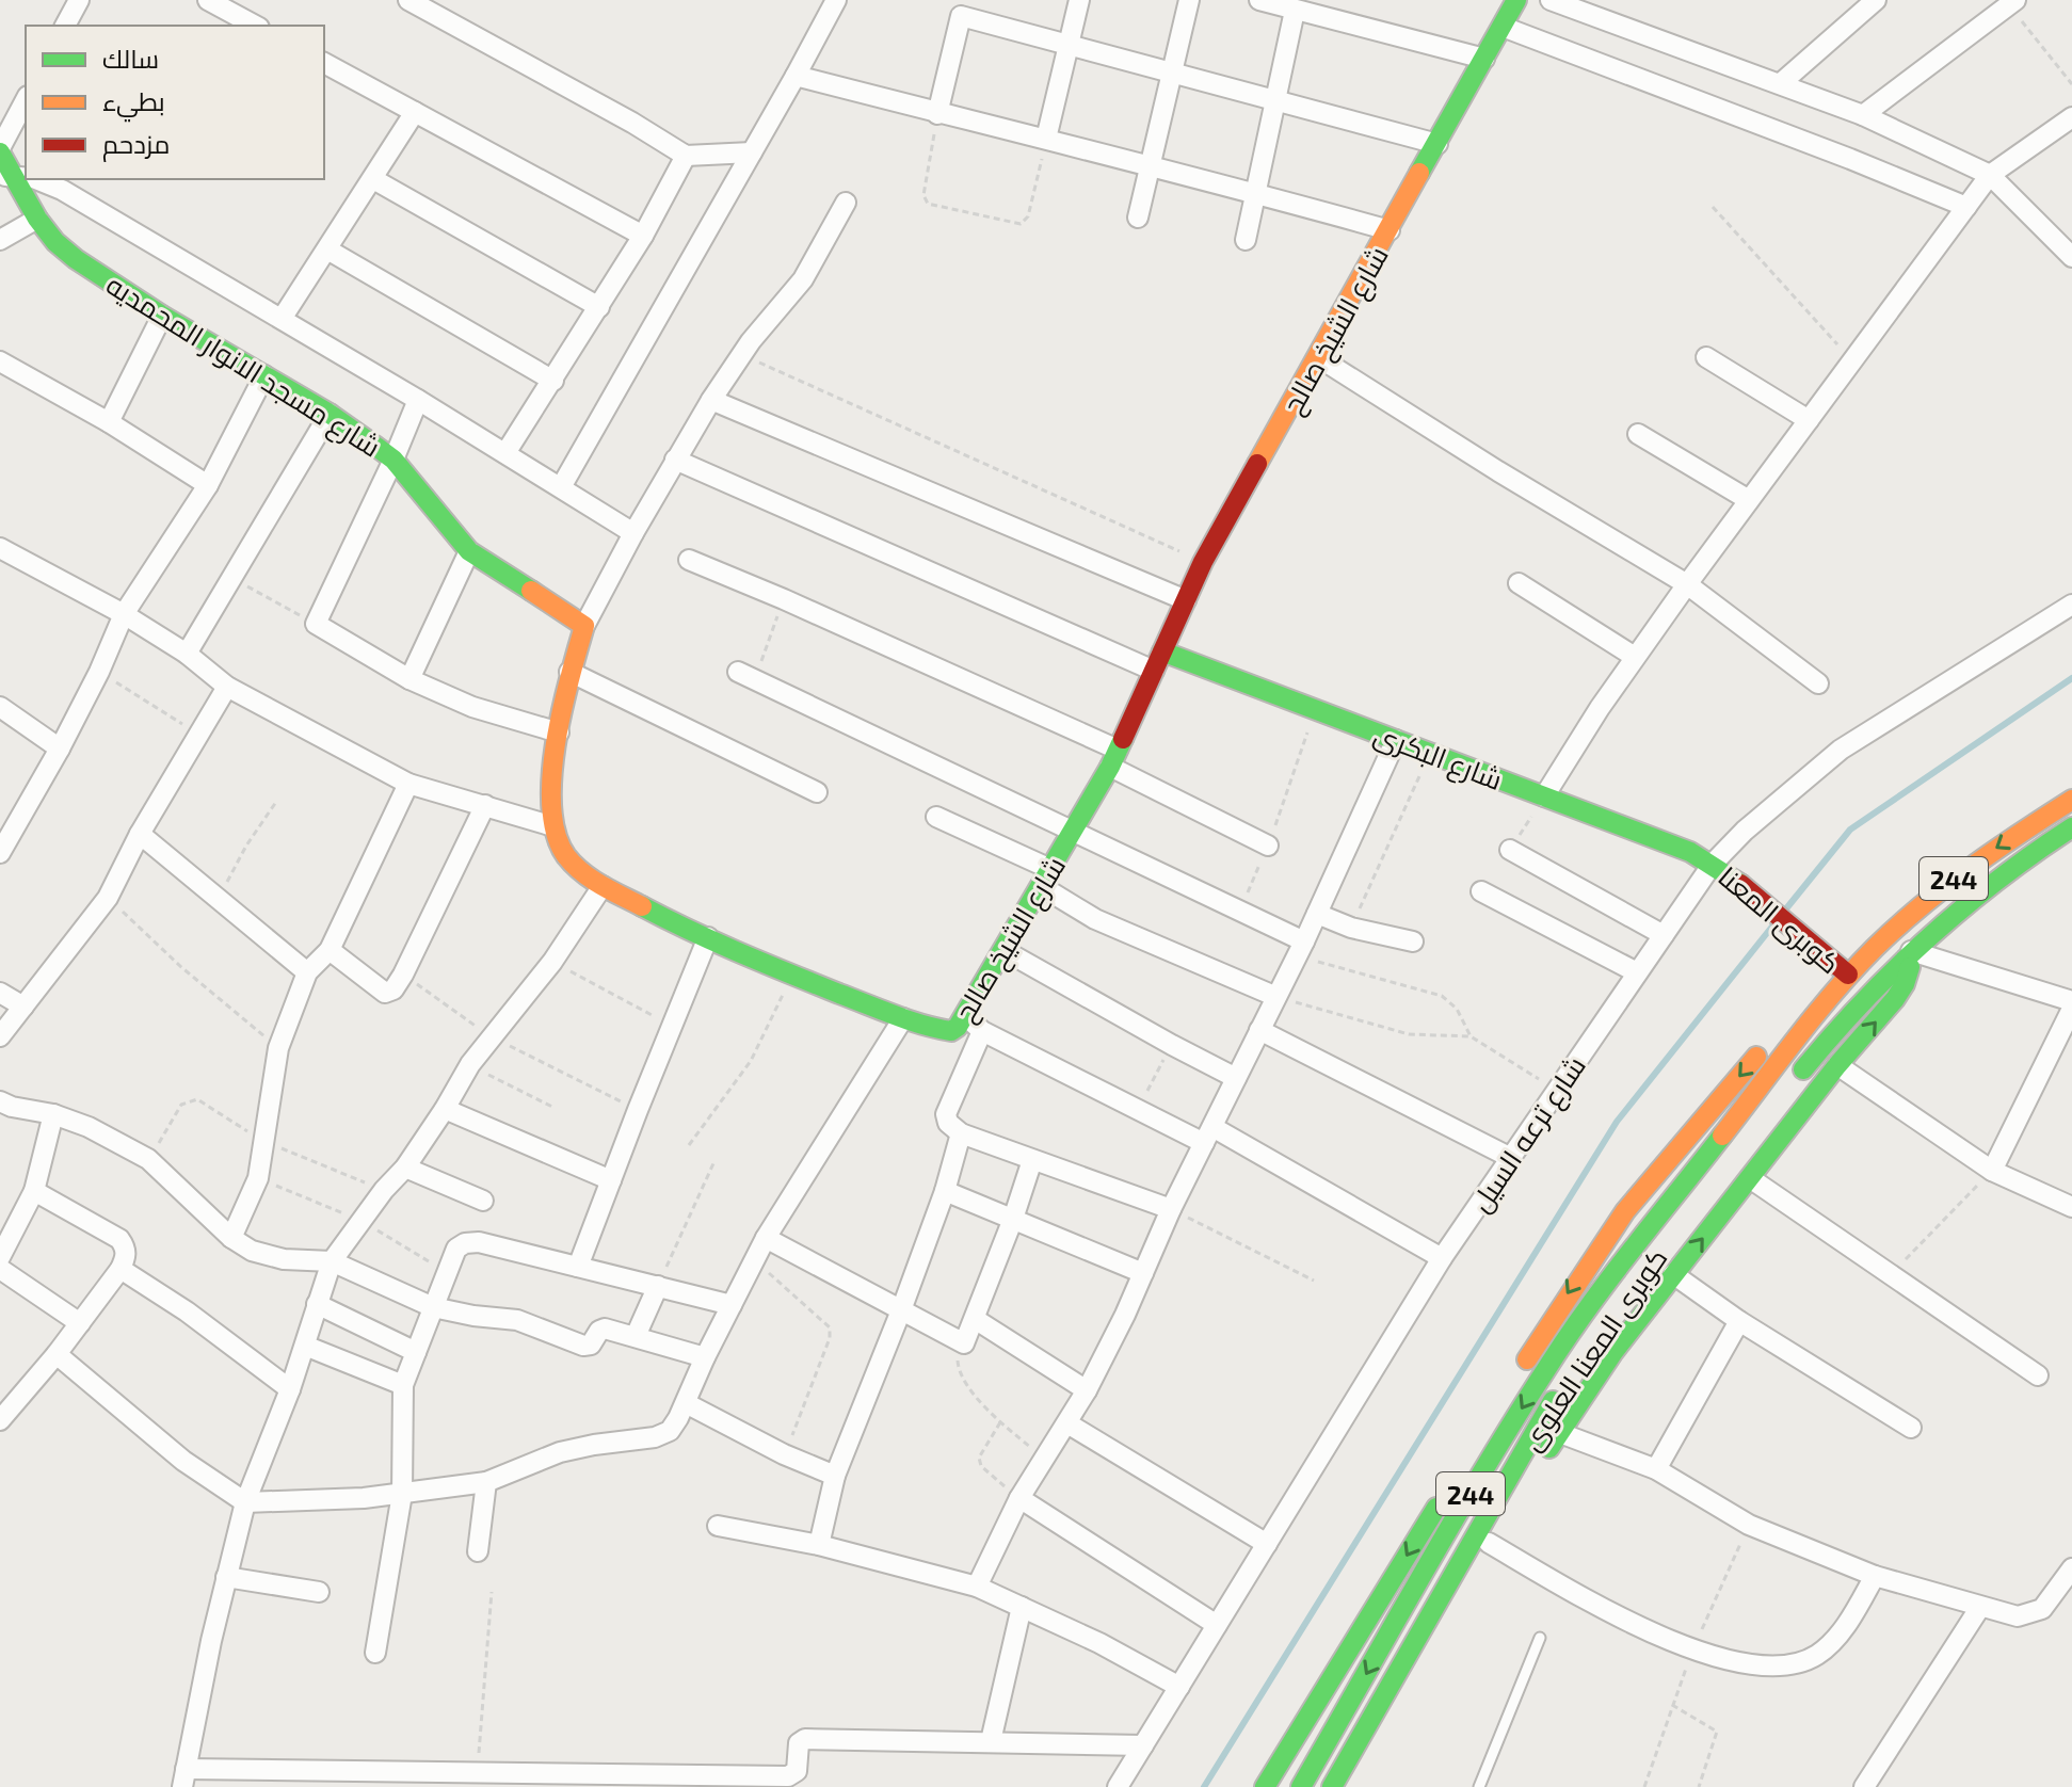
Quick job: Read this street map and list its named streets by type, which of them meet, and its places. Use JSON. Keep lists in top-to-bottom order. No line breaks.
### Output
{"streets":{"main road":["شارع الشيخ صالح","شارع مسجد الانوار المحمديه","شارع البكرى","244","كوبرى المعنا","كوبرى المعنا العلوى"],"street":["شارع ترعه السيل"]},"crossings":[["شارع الشيخ صالح","شارع مسجد الانوار المحمديه"],["شارع الشيخ صالح","شارع البكرى"],["شارع البكرى","كوبرى المعنا"],["شارع البكرى","شارع ترعه السيل"],["244","كوبرى المعنا"],["244","كوبرى المعنا العلوى"],["كوبرى المعنا","شارع ترعه السيل"],["كوبرى المعنا","كوبرى المعنا العلوى"]],"legend":["سالك","بطيء","مزدحم"]}
